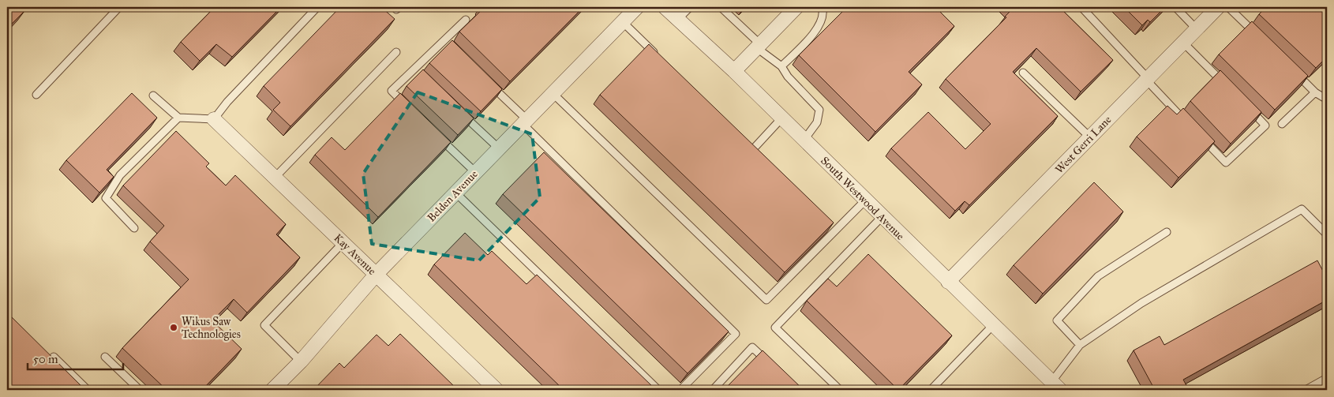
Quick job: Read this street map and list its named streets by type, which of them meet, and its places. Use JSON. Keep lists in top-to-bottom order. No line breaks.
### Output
{"streets":{"street":["West Gerri Lane","Belden Avenue","South Westwood Avenue","Kay Avenue"]},"crossings":[["West Gerri Lane","South Westwood Avenue"],["Belden Avenue","Kay Avenue"]],"places":["Wikus Saw Technologies"],"scale_bar":"50 m"}
